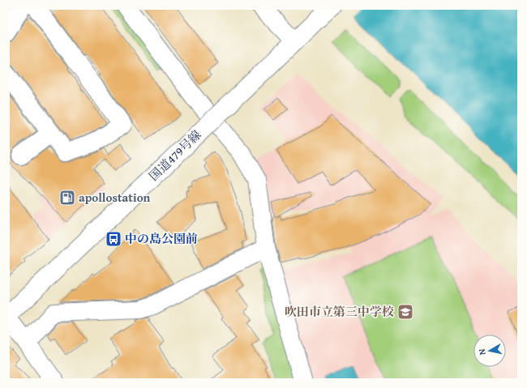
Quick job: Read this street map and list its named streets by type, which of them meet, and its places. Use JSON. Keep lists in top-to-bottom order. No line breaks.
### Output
{"streets":{"main road":["国道479号線"]},"places":{"fuel station":["apollostation"],"bus stop":["中の島公園前"],"school or university":["吹田市立第三中学校"]},"north":"left"}
